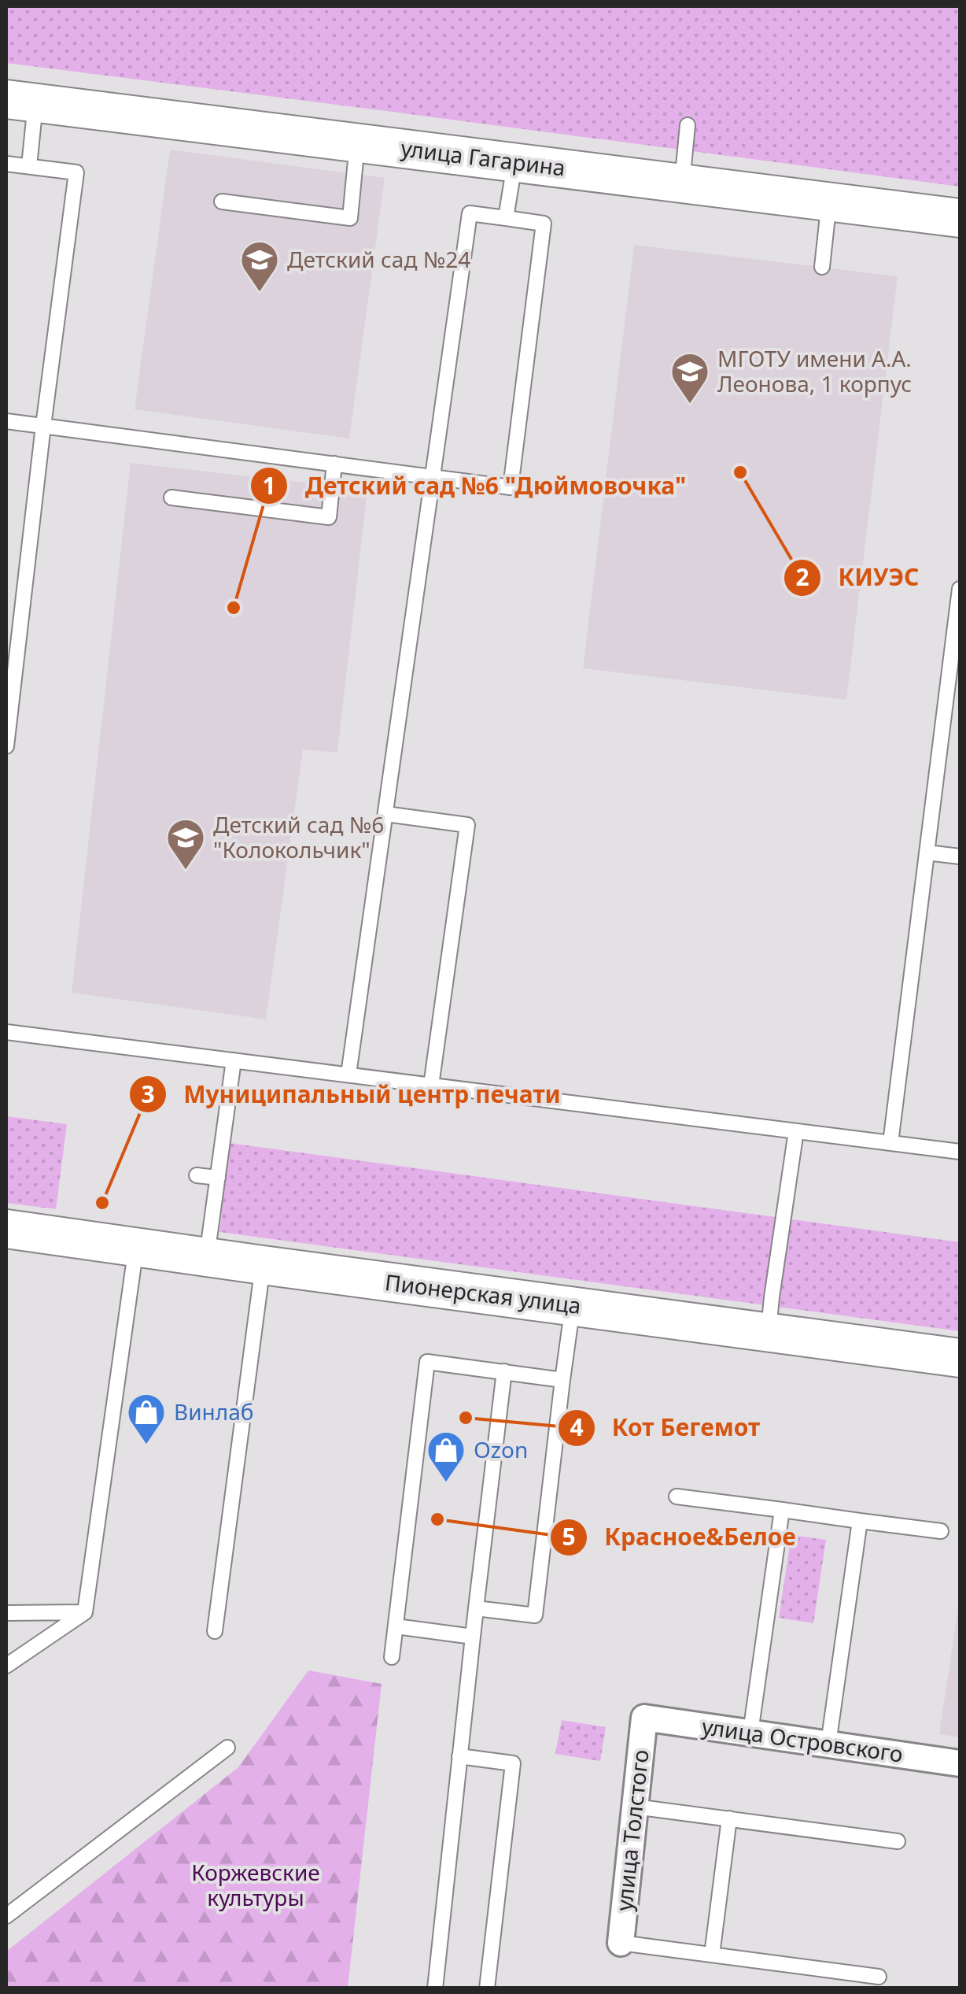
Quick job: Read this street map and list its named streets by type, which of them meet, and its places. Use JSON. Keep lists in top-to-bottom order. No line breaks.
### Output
{"streets":{"main road":["улица Гагарина","Пионерская улица"],"street":["улица Островского","улица Толстого"]},"crossings":[["улица Островского","улица Толстого"]],"parks":["Коржевские культуры"],"places":{"school or university":["Детский сад №24","МГОТУ имени А.А. Леонова, 1 корпус","Детский сад №6 \"Колокольчик\""],"other":["КИУЭС","Детский сад №6 \"Дюймовочка\"","Муниципальный центр печати","Кот Бегемот","Красное&Белое"],"shop":["Винлаб","Ozon"]}}
